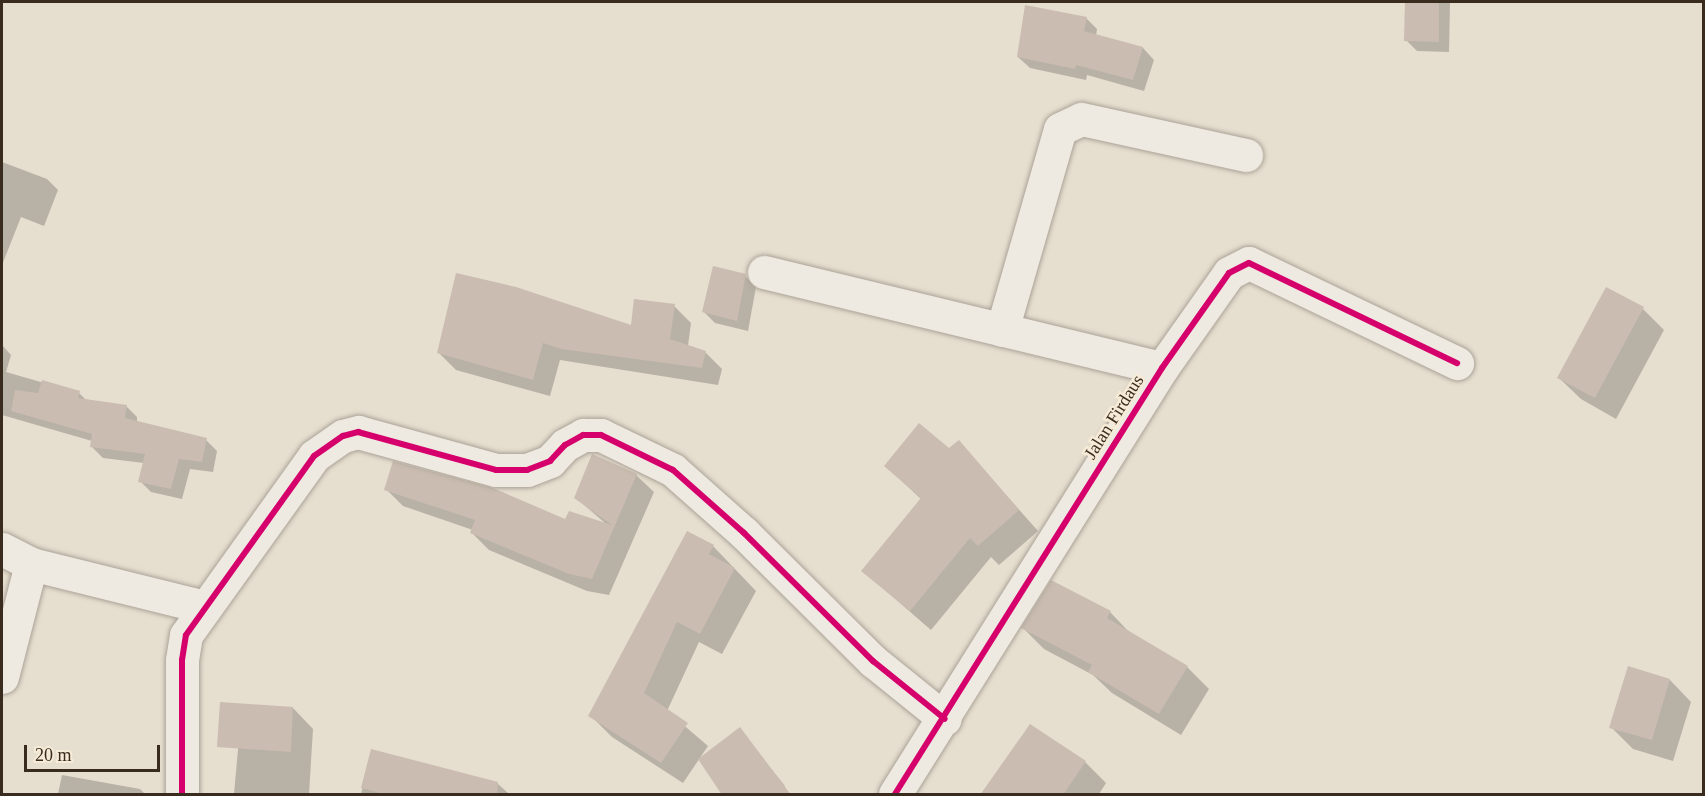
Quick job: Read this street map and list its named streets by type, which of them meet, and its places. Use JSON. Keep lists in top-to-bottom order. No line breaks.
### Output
{"streets":{"street":["Jalan Firdaus"]},"scale_bar":"20 m"}
